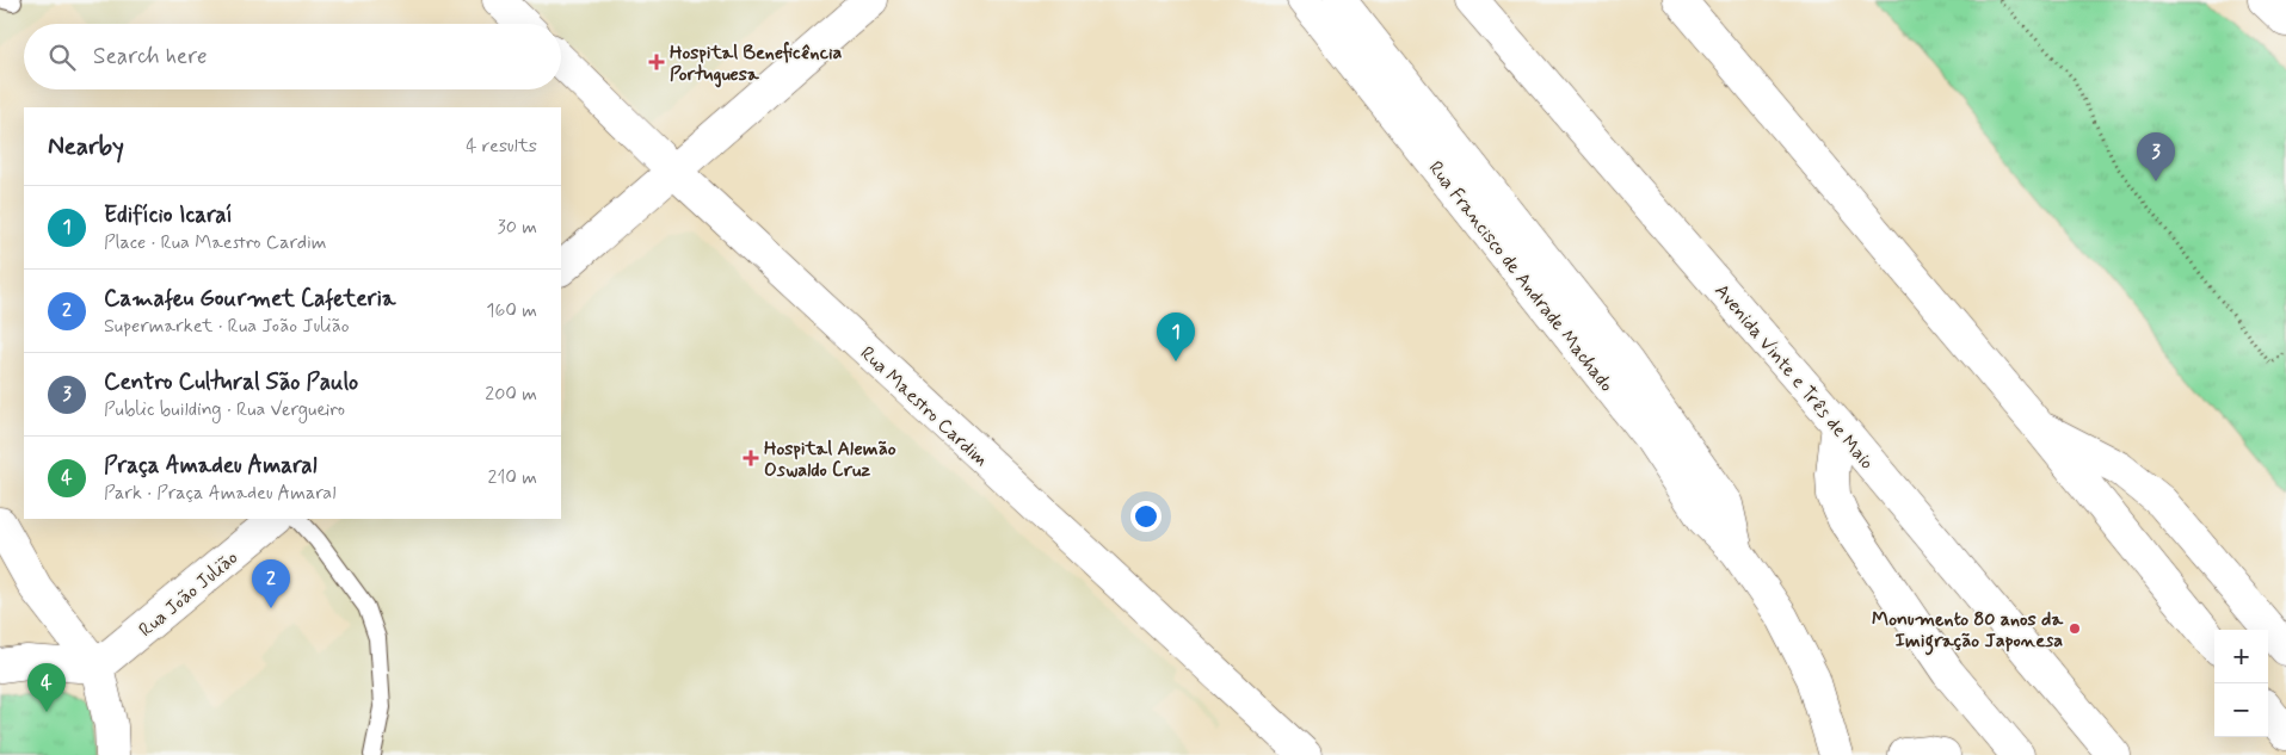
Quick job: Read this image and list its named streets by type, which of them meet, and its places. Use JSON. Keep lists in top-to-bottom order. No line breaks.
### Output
{"streets":{"main road":["Rua Francisco de Andrade Machado","Avenida Vinte e Três de Maio","Rua Maestro Cardim","Rua João Julião"]},"places":{"health":["Hospital Beneficência Portuguesa","Hospital Alemão Oswaldo Cruz"],"other":["Monumento 80 anos da Imigração Japonesa"]},"page":{"search":"Search here","heading":["Nearby","4 results"],"pins":["3","1","2","4"],"list":[{"mark":"1","name":"Edifício Icaraí","note":"Place · Rua Maestro Cardim","value":"30 m"},{"mark":"2","name":"Camafeu Gourmet Cafeteria","note":"Supermarket · Rua João Julião","value":"160 m"},{"mark":"3","name":"Centro Cultural São Paulo","note":"Public building · Rua Vergueiro","value":"200 m"},{"mark":"4","name":"Praça Amadeu Amaral","note":"Park · Praça Amadeu Amaral","value":"210 m"}],"map_buttons":["+","−"]}}
